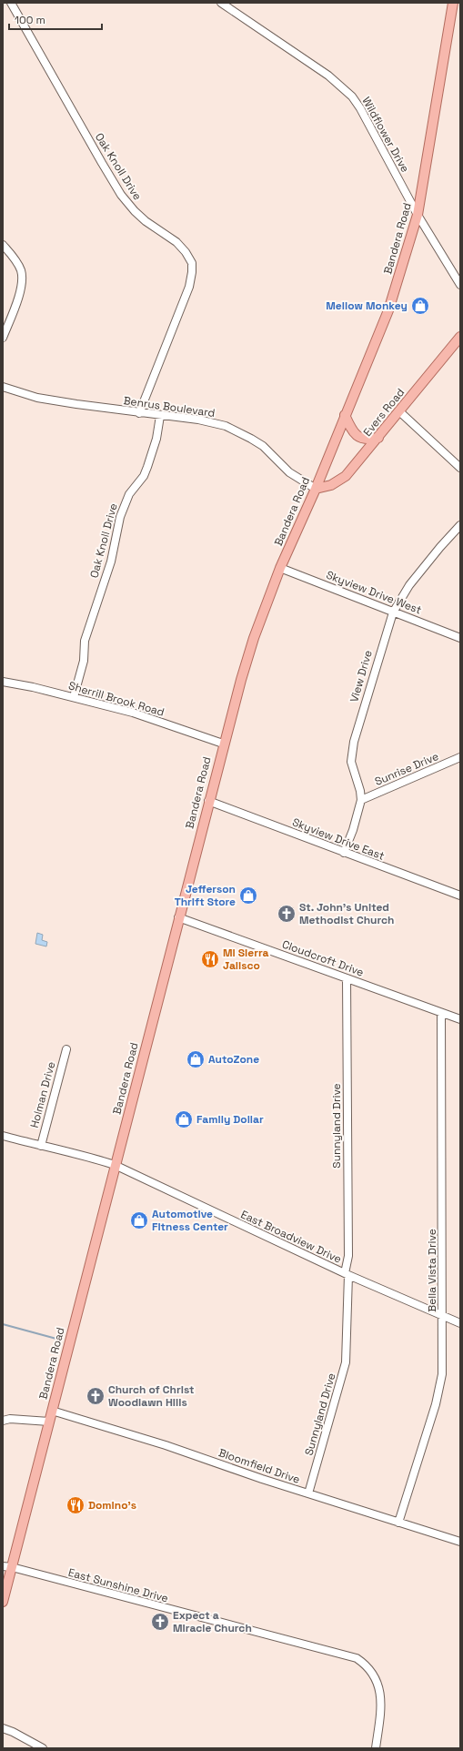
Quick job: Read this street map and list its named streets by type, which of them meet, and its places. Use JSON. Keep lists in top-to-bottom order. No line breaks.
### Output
{"streets":{"main road":["Bandera Road","Evers Road"],"street":["Wildflower Drive","Oak Knoll Drive","Benrus Boulevard","Skyview Drive West","View Drive","Sherrill Brook Road","Sunrise Drive","Skyview Drive East","Cloudcroft Drive","Holman Drive","Sunnyland Drive","East Broadview Drive","Bella Vista Drive","Bloomfield Drive","East Sunshine Drive"]},"crossings":[["Wildflower Drive","Bandera Road"],["Oak Knoll Drive","Benrus Boulevard"],["Oak Knoll Drive","Sherrill Brook Road"],["Bandera Road","Benrus Boulevard"],["Bandera Road","Evers Road"],["Bandera Road","Skyview Drive West"],["Bandera Road","Sherrill Brook Road"],["Bandera Road","Skyview Drive East"],["Bandera Road","Cloudcroft Drive"],["Bandera Road","East Broadview Drive"],["Bandera Road","Bloomfield Drive"],["Bandera Road","East Sunshine Drive"],["Benrus Boulevard","Evers Road"],["Skyview Drive West","View Drive"],["View Drive","Sunrise Drive"],["View Drive","Skyview Drive East"],["Cloudcroft Drive","Sunnyland Drive"],["Cloudcroft Drive","Bella Vista Drive"],["Holman Drive","East Broadview Drive"],["Sunnyland Drive","East Broadview Drive"],["Sunnyland Drive","Bloomfield Drive"],["East Broadview Drive","Bella Vista Drive"],["Bella Vista Drive","Bloomfield Drive"]],"places":{"shop":["Mellow Monkey","Jefferson Thrift Store","AutoZone","Family Dollar","Automotive Fitness Center"],"church":["St. John's United Methodist Church","Church of Christ Woodlawn Hills","Expect a Miracle Church"],"restaurant":["Mi Sierra Jalisco","Domino's"]},"scale_bar":"100 m"}
